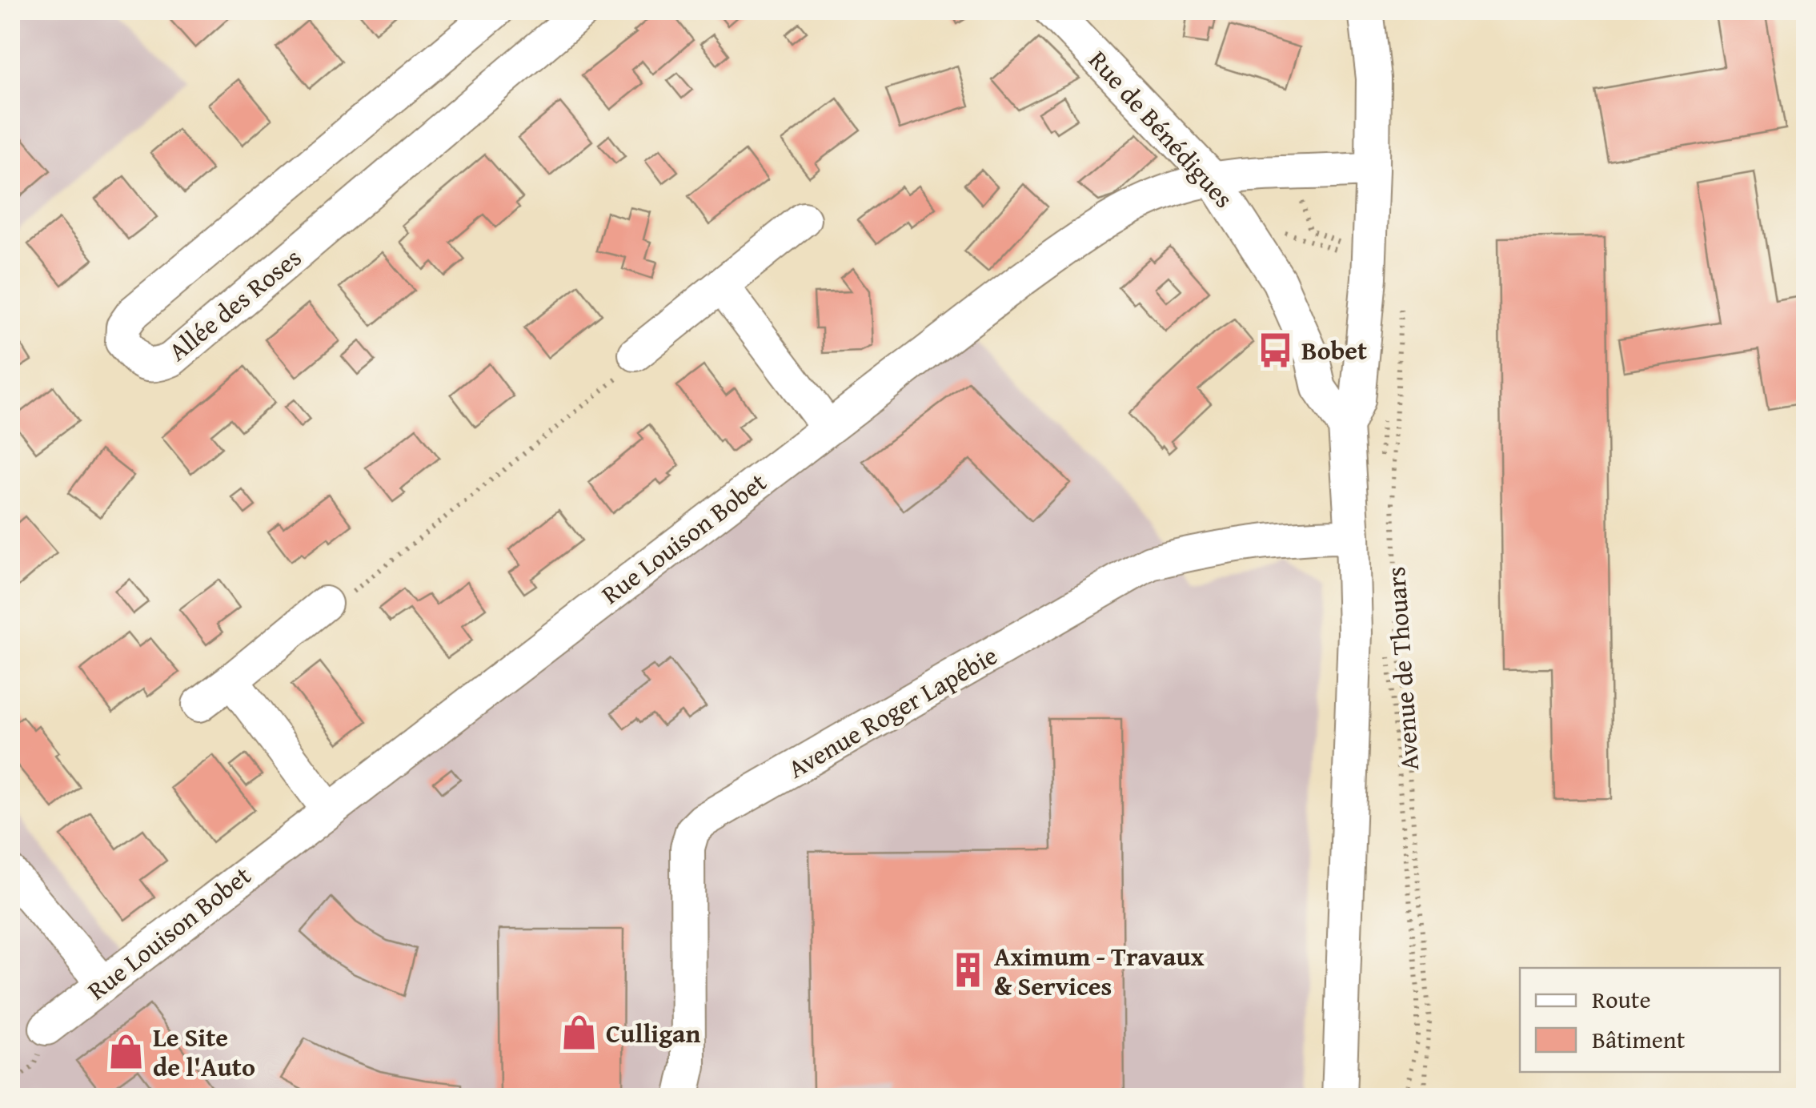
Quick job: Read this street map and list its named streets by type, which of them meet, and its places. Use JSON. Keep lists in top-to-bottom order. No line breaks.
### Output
{"streets":{"street":["Rue de Bénédigues","Allée des Roses","Rue Louison Bobet","Avenue de Thouars","Avenue Roger Lapébie"]},"crossings":[["Rue de Bénédigues","Rue Louison Bobet"],["Rue de Bénédigues","Avenue de Thouars"],["Rue Louison Bobet","Avenue de Thouars"],["Avenue de Thouars","Avenue Roger Lapébie"]],"places":{"bus stop":["Bobet"],"building":["Aximum - Travaux & Services"],"shop":["Culligan","Le Site de l'Auto"]},"legend":["Route","Bâtiment"]}
